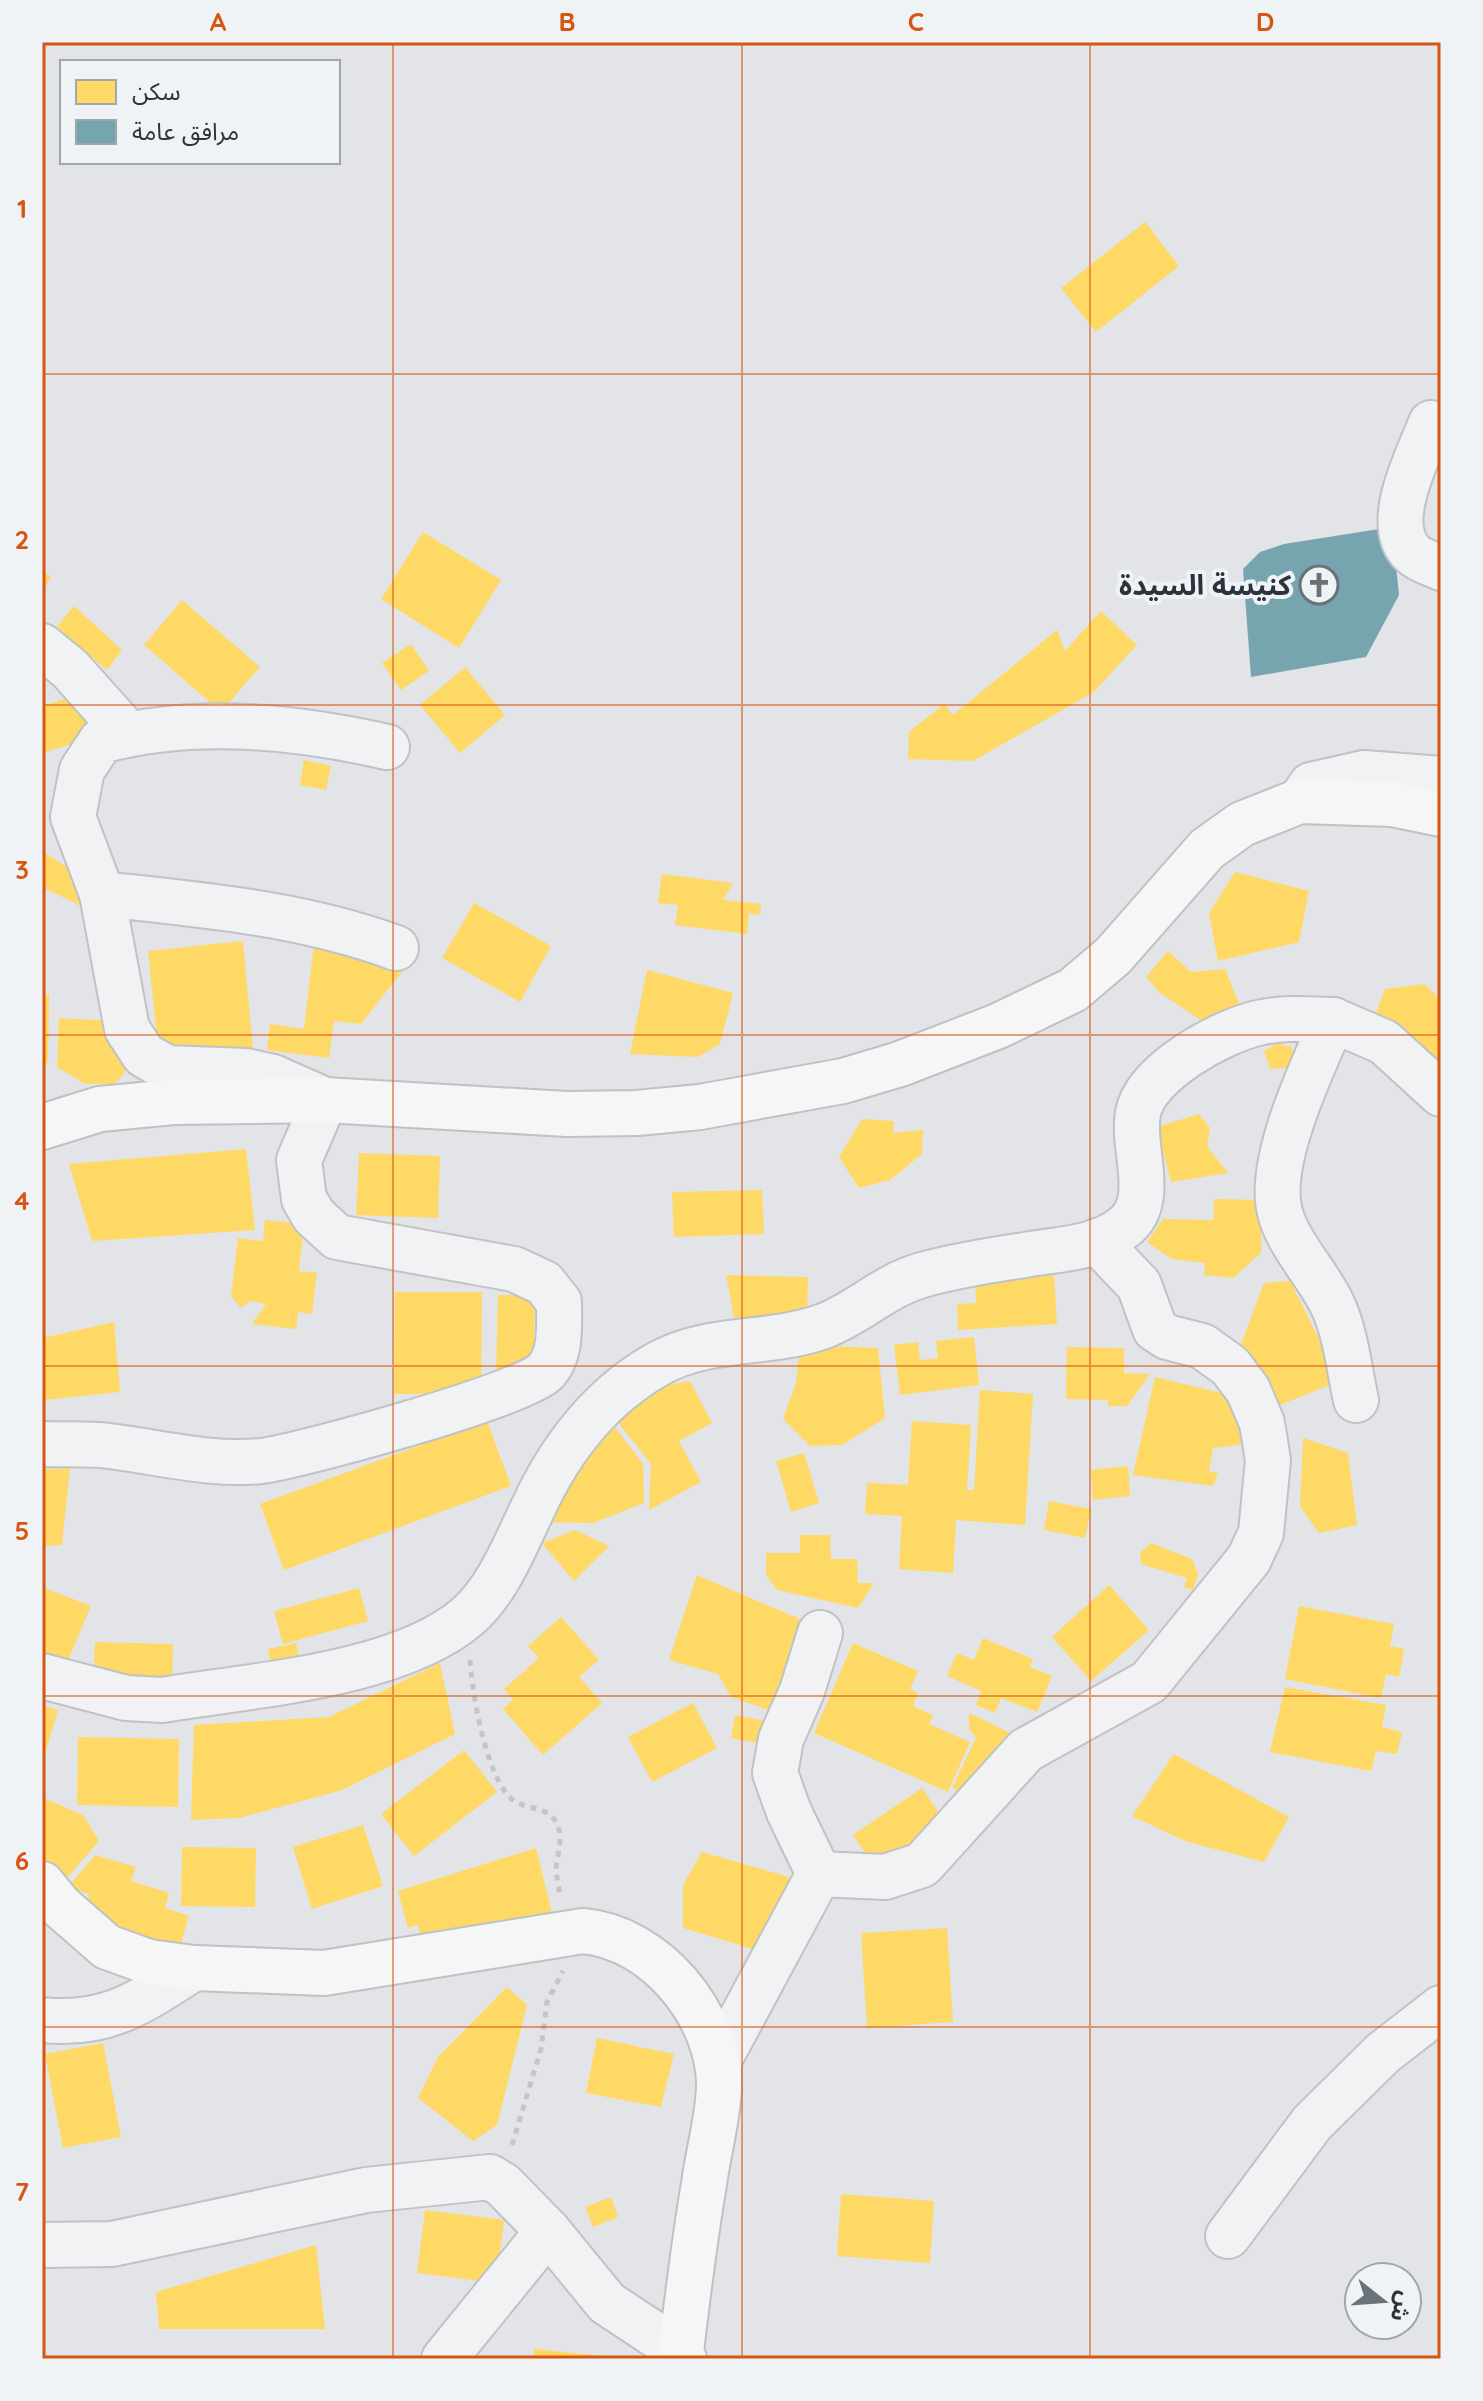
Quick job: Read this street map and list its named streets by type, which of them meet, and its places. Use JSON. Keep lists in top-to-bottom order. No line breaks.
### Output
{"places":{"church":["كنيسة السيدة"]},"legend":["سكن","مرافق عامة"],"north":"right","grid":{"columns":["A","B","C","D"],"rows":["1","2","3","4","5","6","7"]}}
